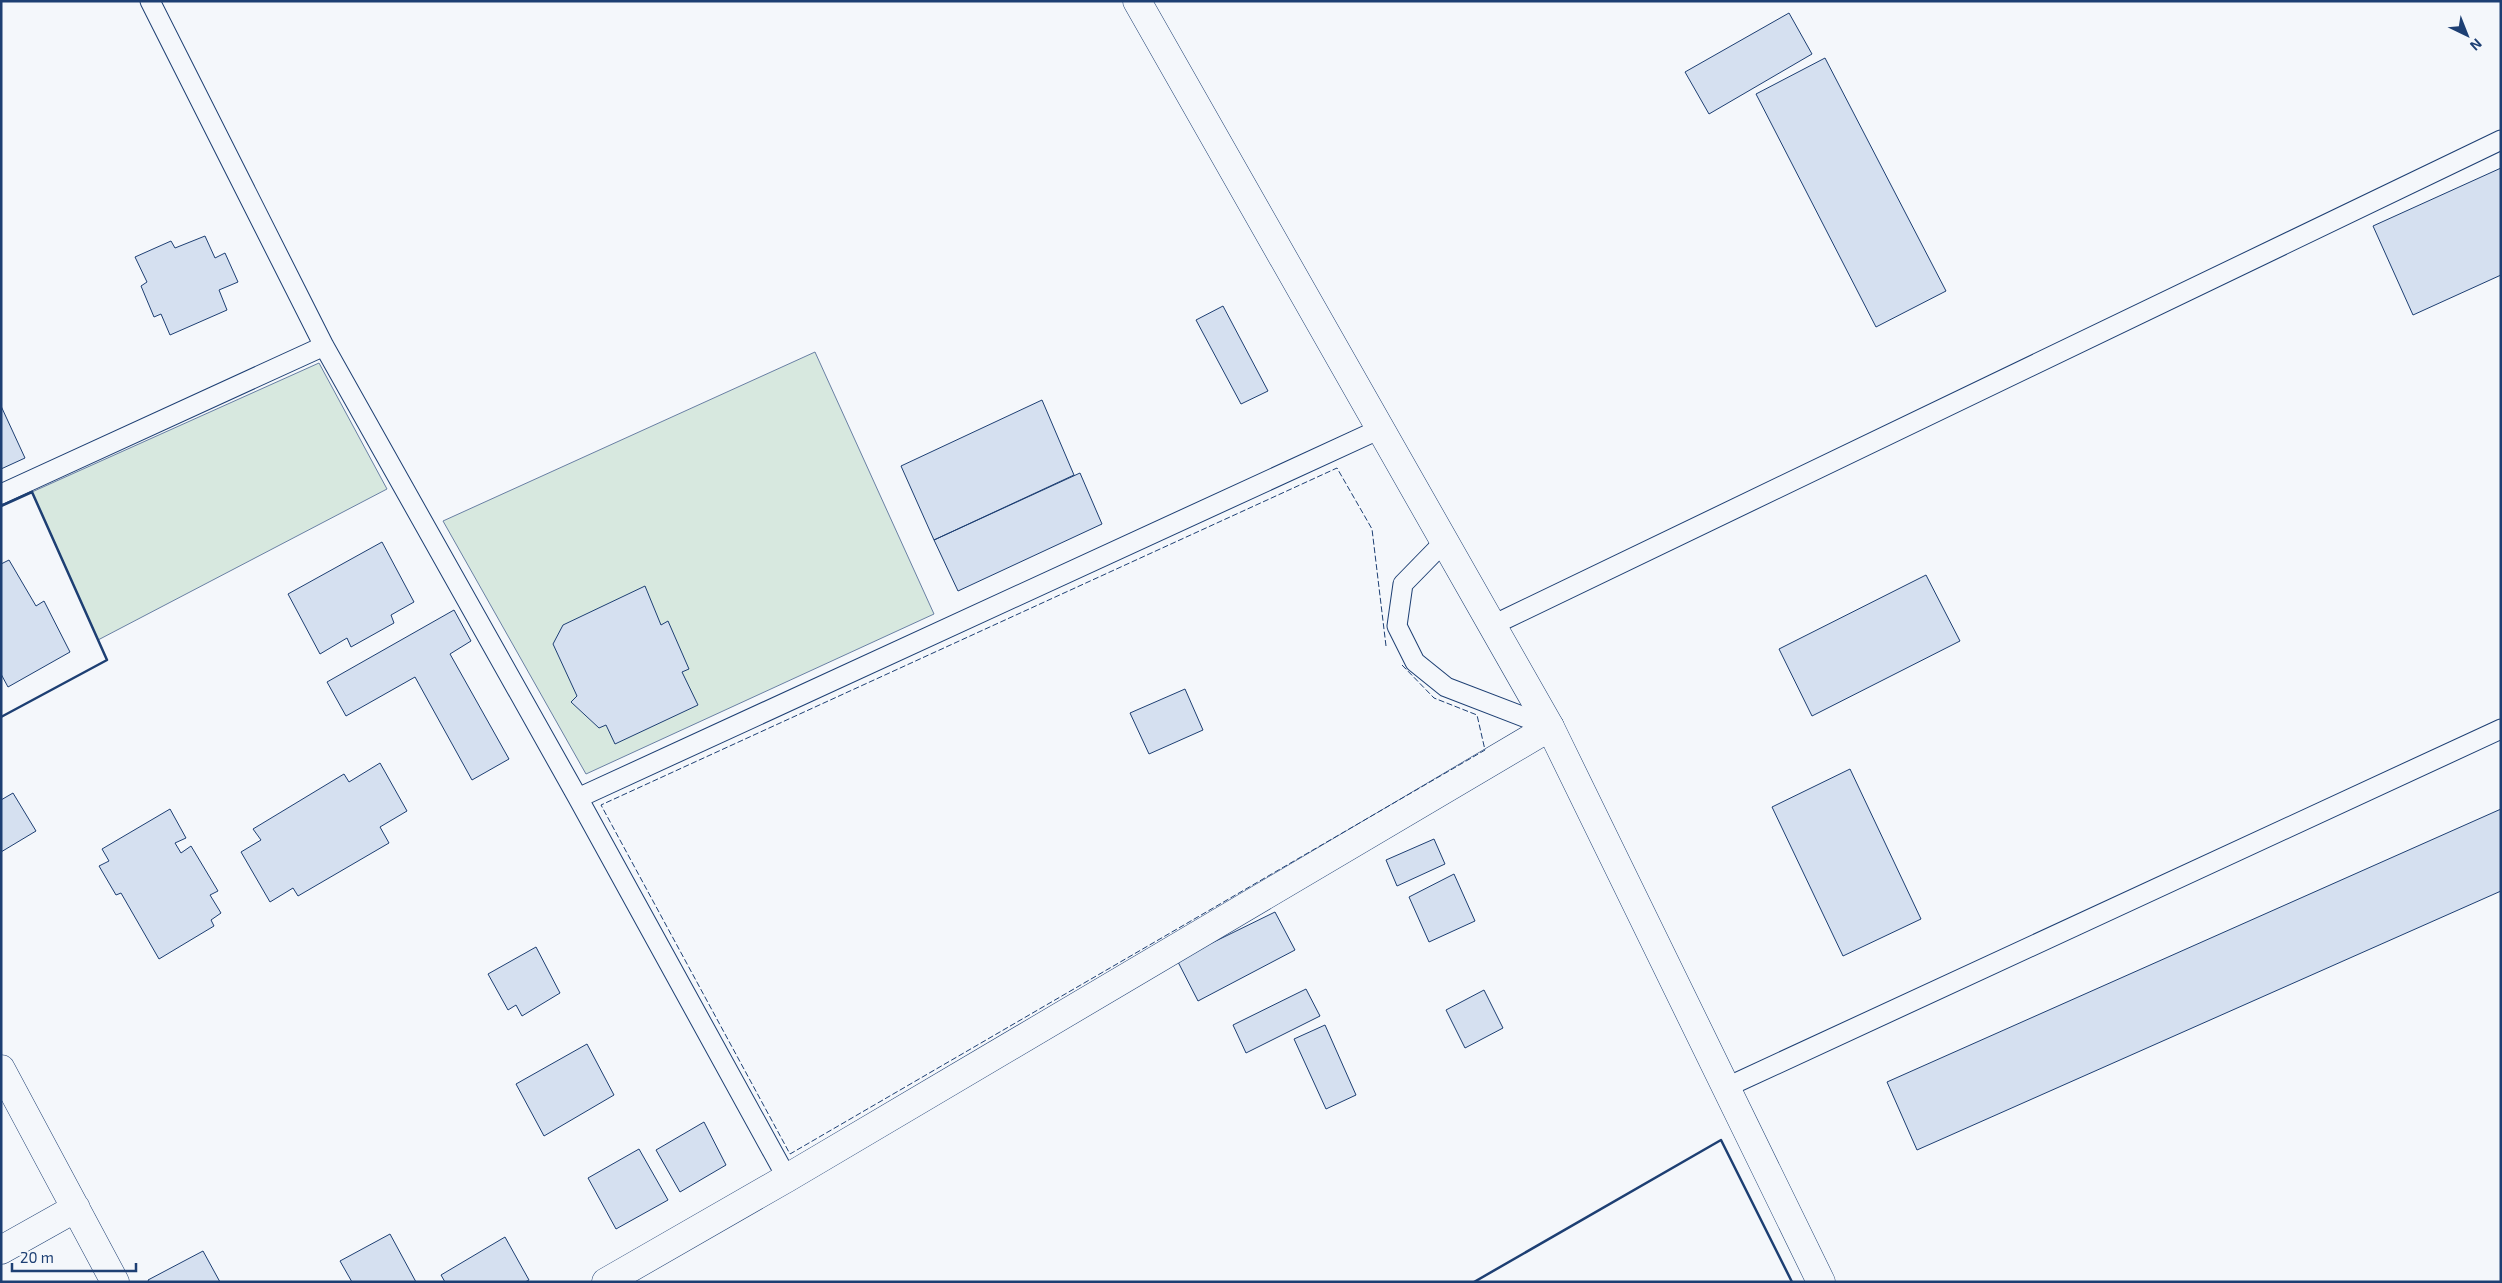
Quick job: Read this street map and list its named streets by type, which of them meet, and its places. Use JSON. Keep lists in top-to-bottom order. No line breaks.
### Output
{"scale_bar":"20 m","north":"bottom right"}
